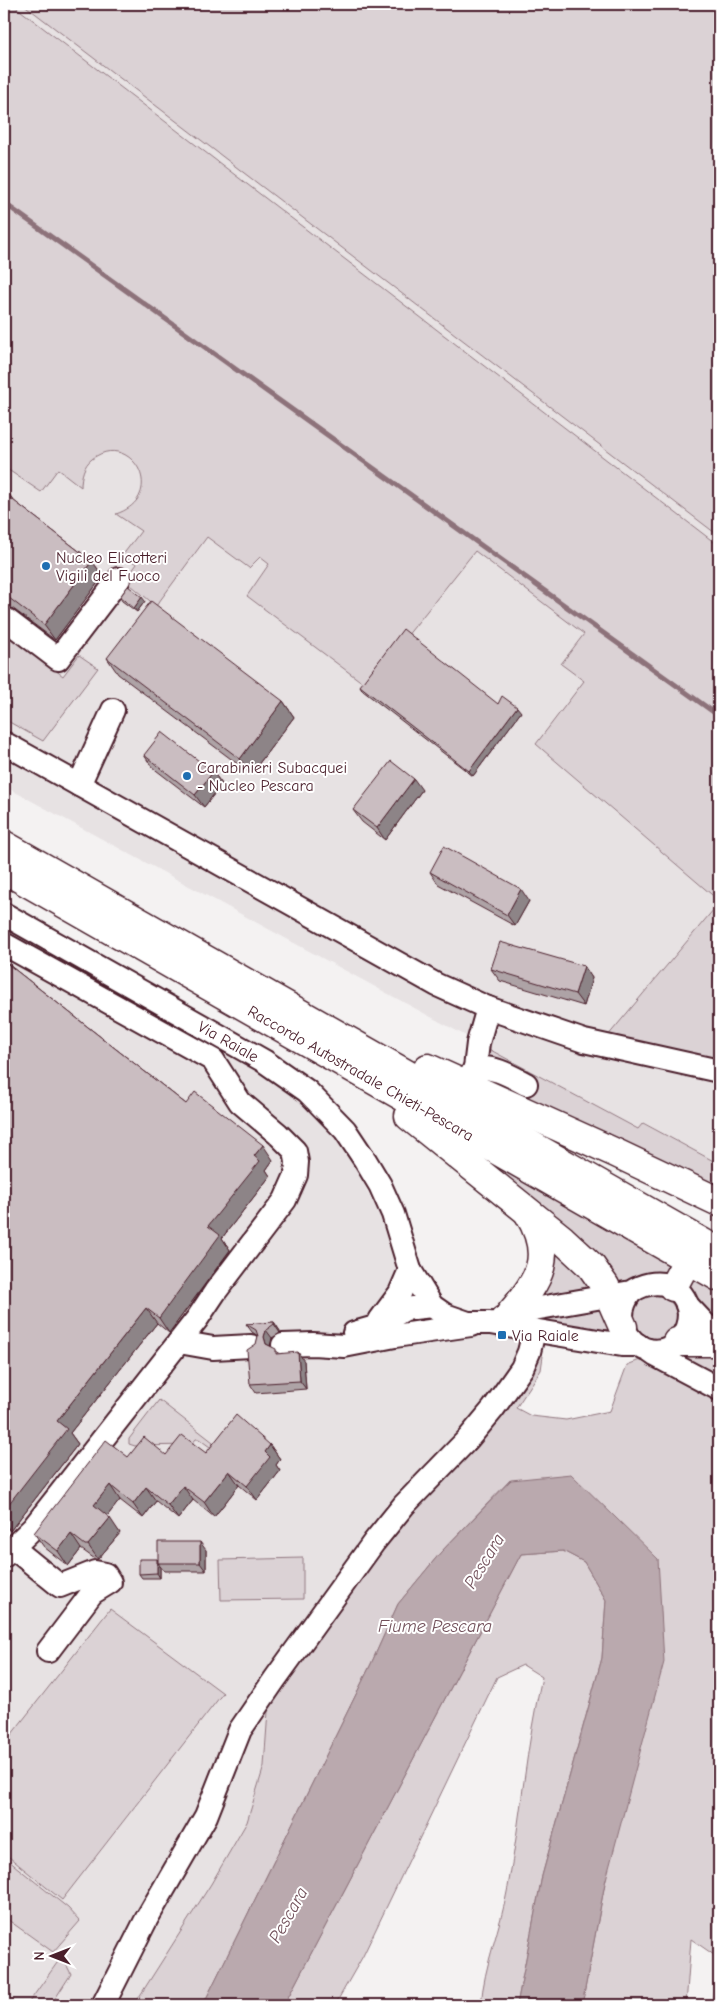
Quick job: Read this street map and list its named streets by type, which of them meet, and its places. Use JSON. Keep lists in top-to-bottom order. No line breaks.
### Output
{"streets":{"highway":["Raccordo Autostradale Chieti-Pescara"],"street":["Via Raiale"]},"water":["Pescara","Fiume Pescara"],"places":{"other":["Nucleo Elicotteri Vigili del Fuoco","Carabinieri Subacquei - Nucleo Pescara"],"transit":["Via Raiale"]},"north":"left"}
